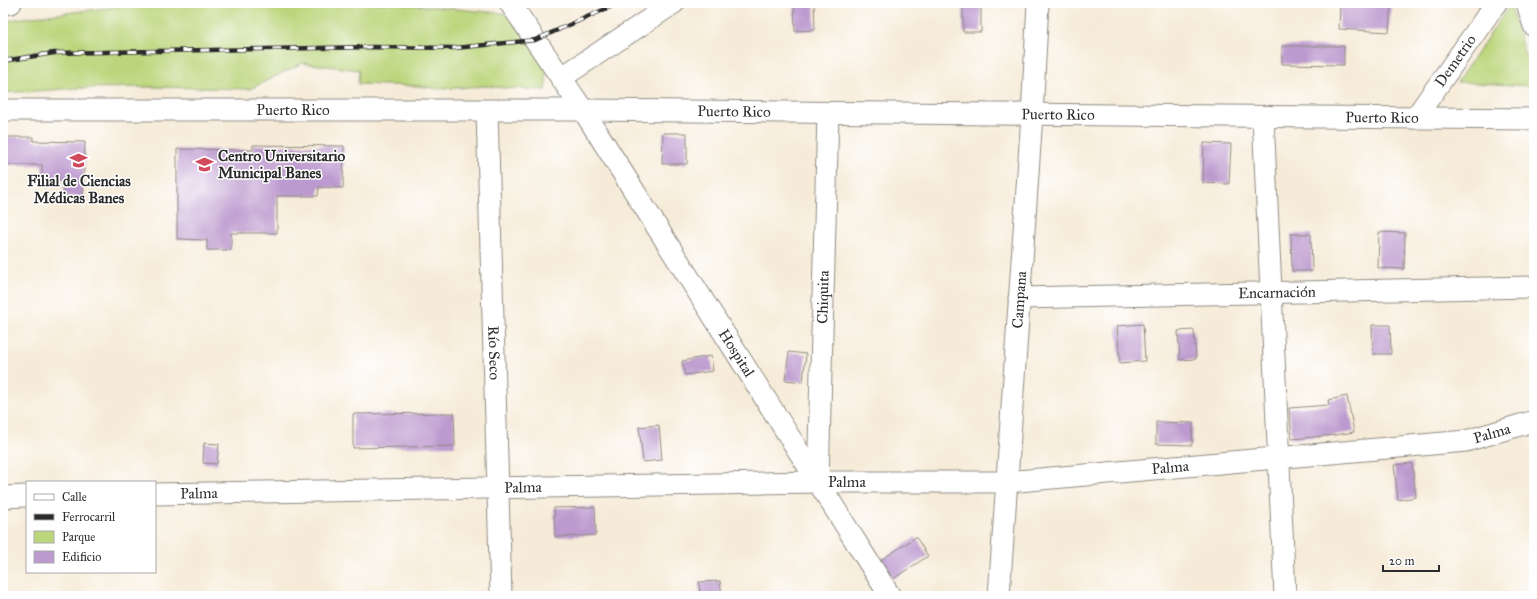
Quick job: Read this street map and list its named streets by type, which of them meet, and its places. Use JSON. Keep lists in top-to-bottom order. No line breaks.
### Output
{"streets":{"street":["Demetrio","Puerto Rico","Encarnación","Chiquita","Campana","Río Seco","Hospital","Palma"]},"crossings":[["Demetrio","Puerto Rico"],["Puerto Rico","Chiquita"],["Puerto Rico","Campana"],["Puerto Rico","Río Seco"],["Puerto Rico","Hospital"],["Encarnación","Campana"],["Chiquita","Hospital"],["Chiquita","Palma"],["Campana","Palma"],["Río Seco","Palma"],["Hospital","Palma"]],"places":{"school or university":["Filial de Ciencias Médicas Banes","Centro Universitario Municipal Banes"]},"legend":["Calle","Ferrocarril","Parque","Edificio"],"scale_bar":"20 m"}
